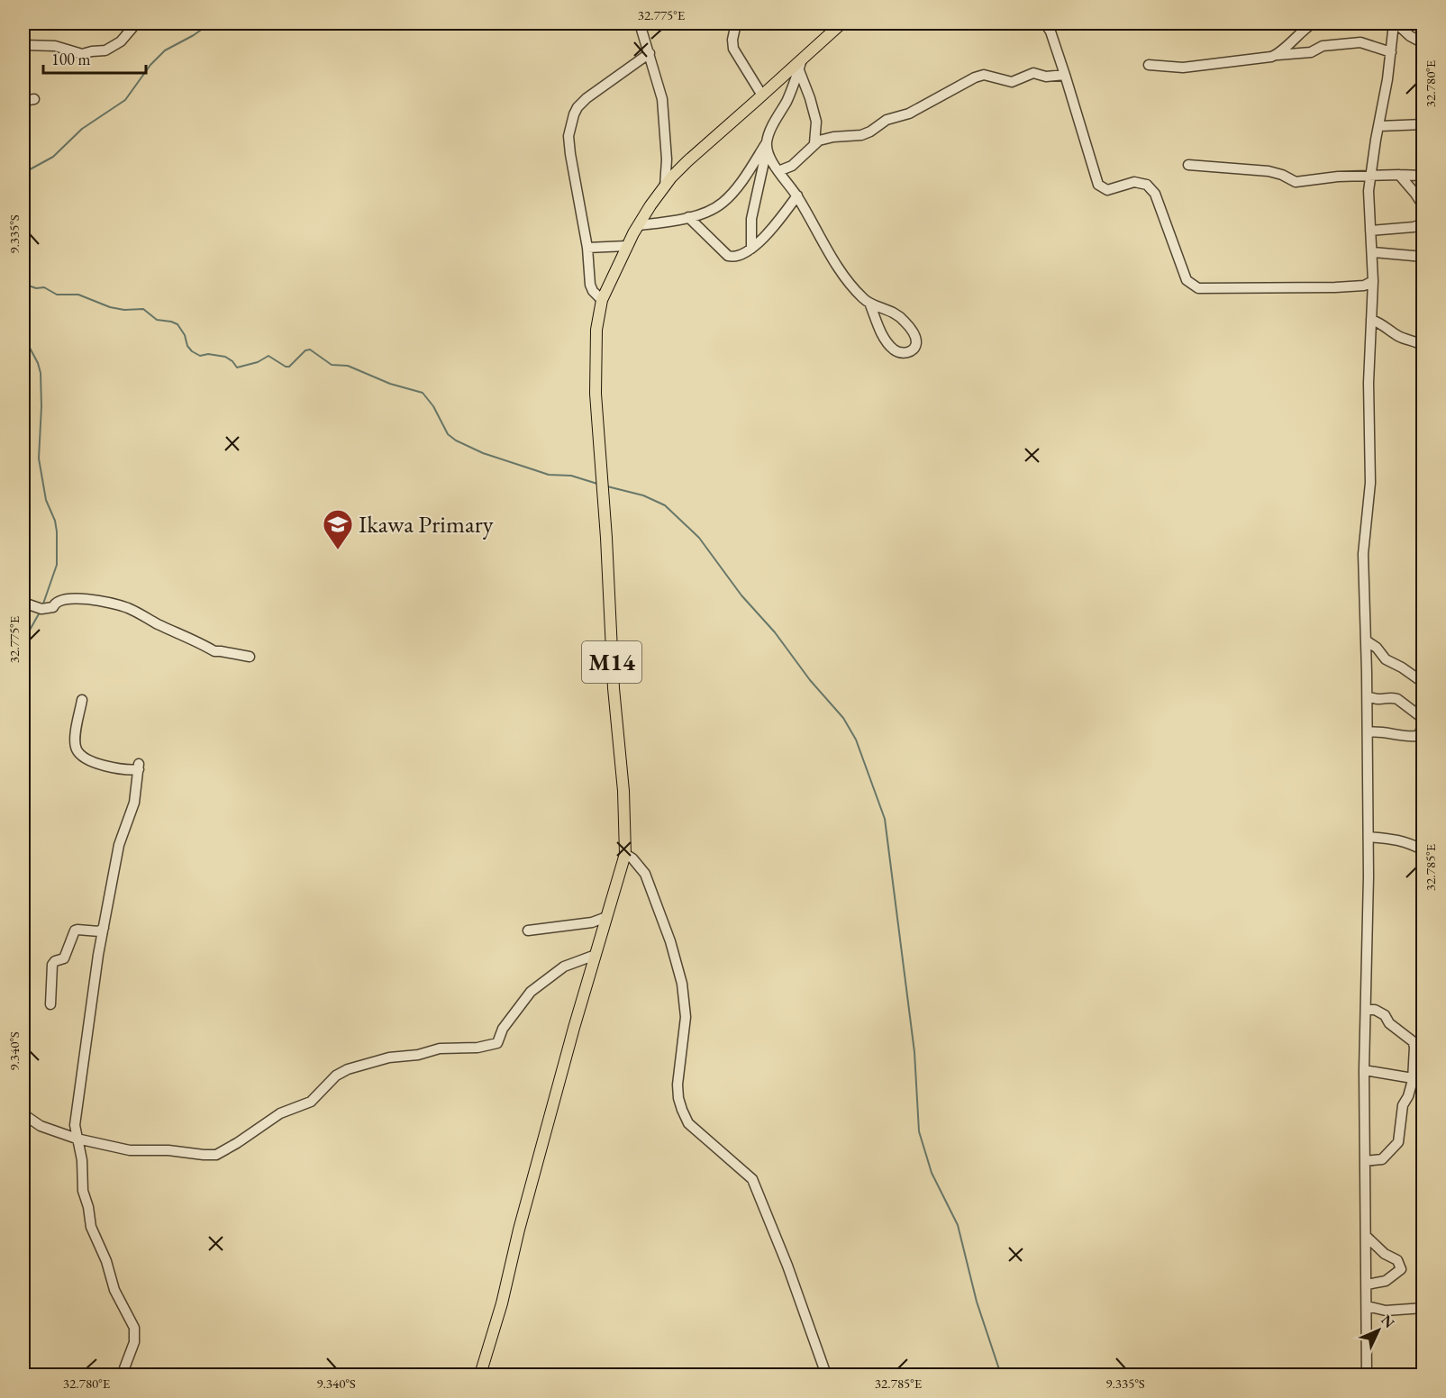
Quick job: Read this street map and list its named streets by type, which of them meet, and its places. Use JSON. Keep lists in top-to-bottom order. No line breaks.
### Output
{"streets":{"main road":["M14"]},"places":{"school or university":["Ikawa Primary"]},"scale_bar":"100 m","north":"top right","coordinates":["32.775°E","32.780°E","9.335°S","32.785°E","9.340°S"]}
